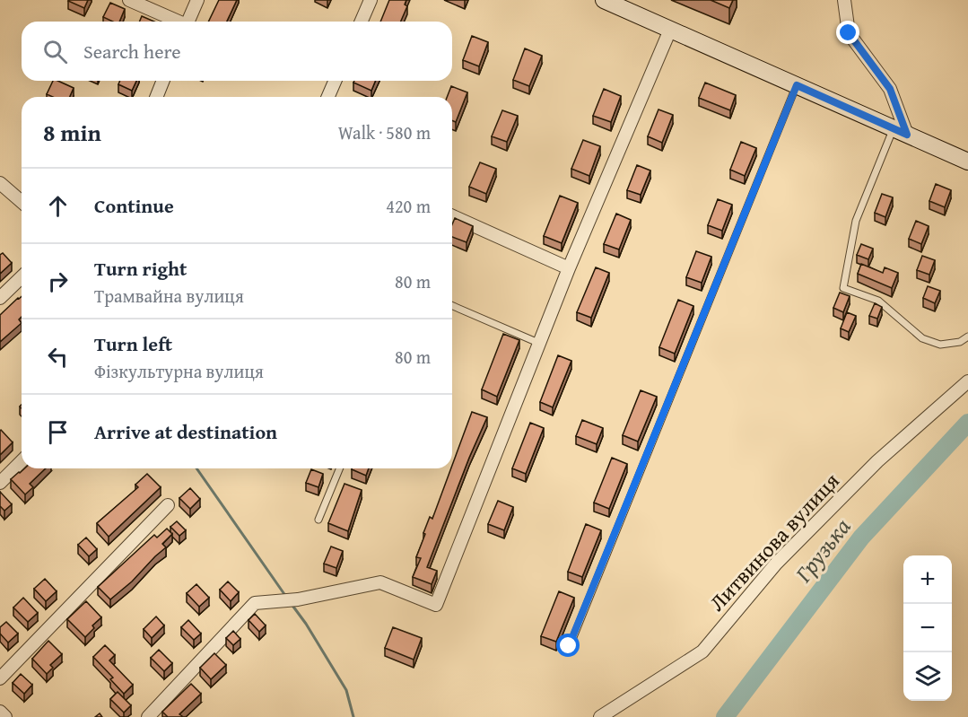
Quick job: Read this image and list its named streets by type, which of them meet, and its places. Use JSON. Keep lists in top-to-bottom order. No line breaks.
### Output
{"streets":{"street":["Литвинова вулиця"]},"water":["Грузька"],"page":{"search":"Search here","heading":["8 min","Walk · 580 m"],"list":[["Continue","420 m"],["Turn right","Трамвайна вулиця","80 m"],["Turn left","Фiзкультурна вулиця","80 m"],"Arrive at destination"],"map_buttons":["+","−"]}}
